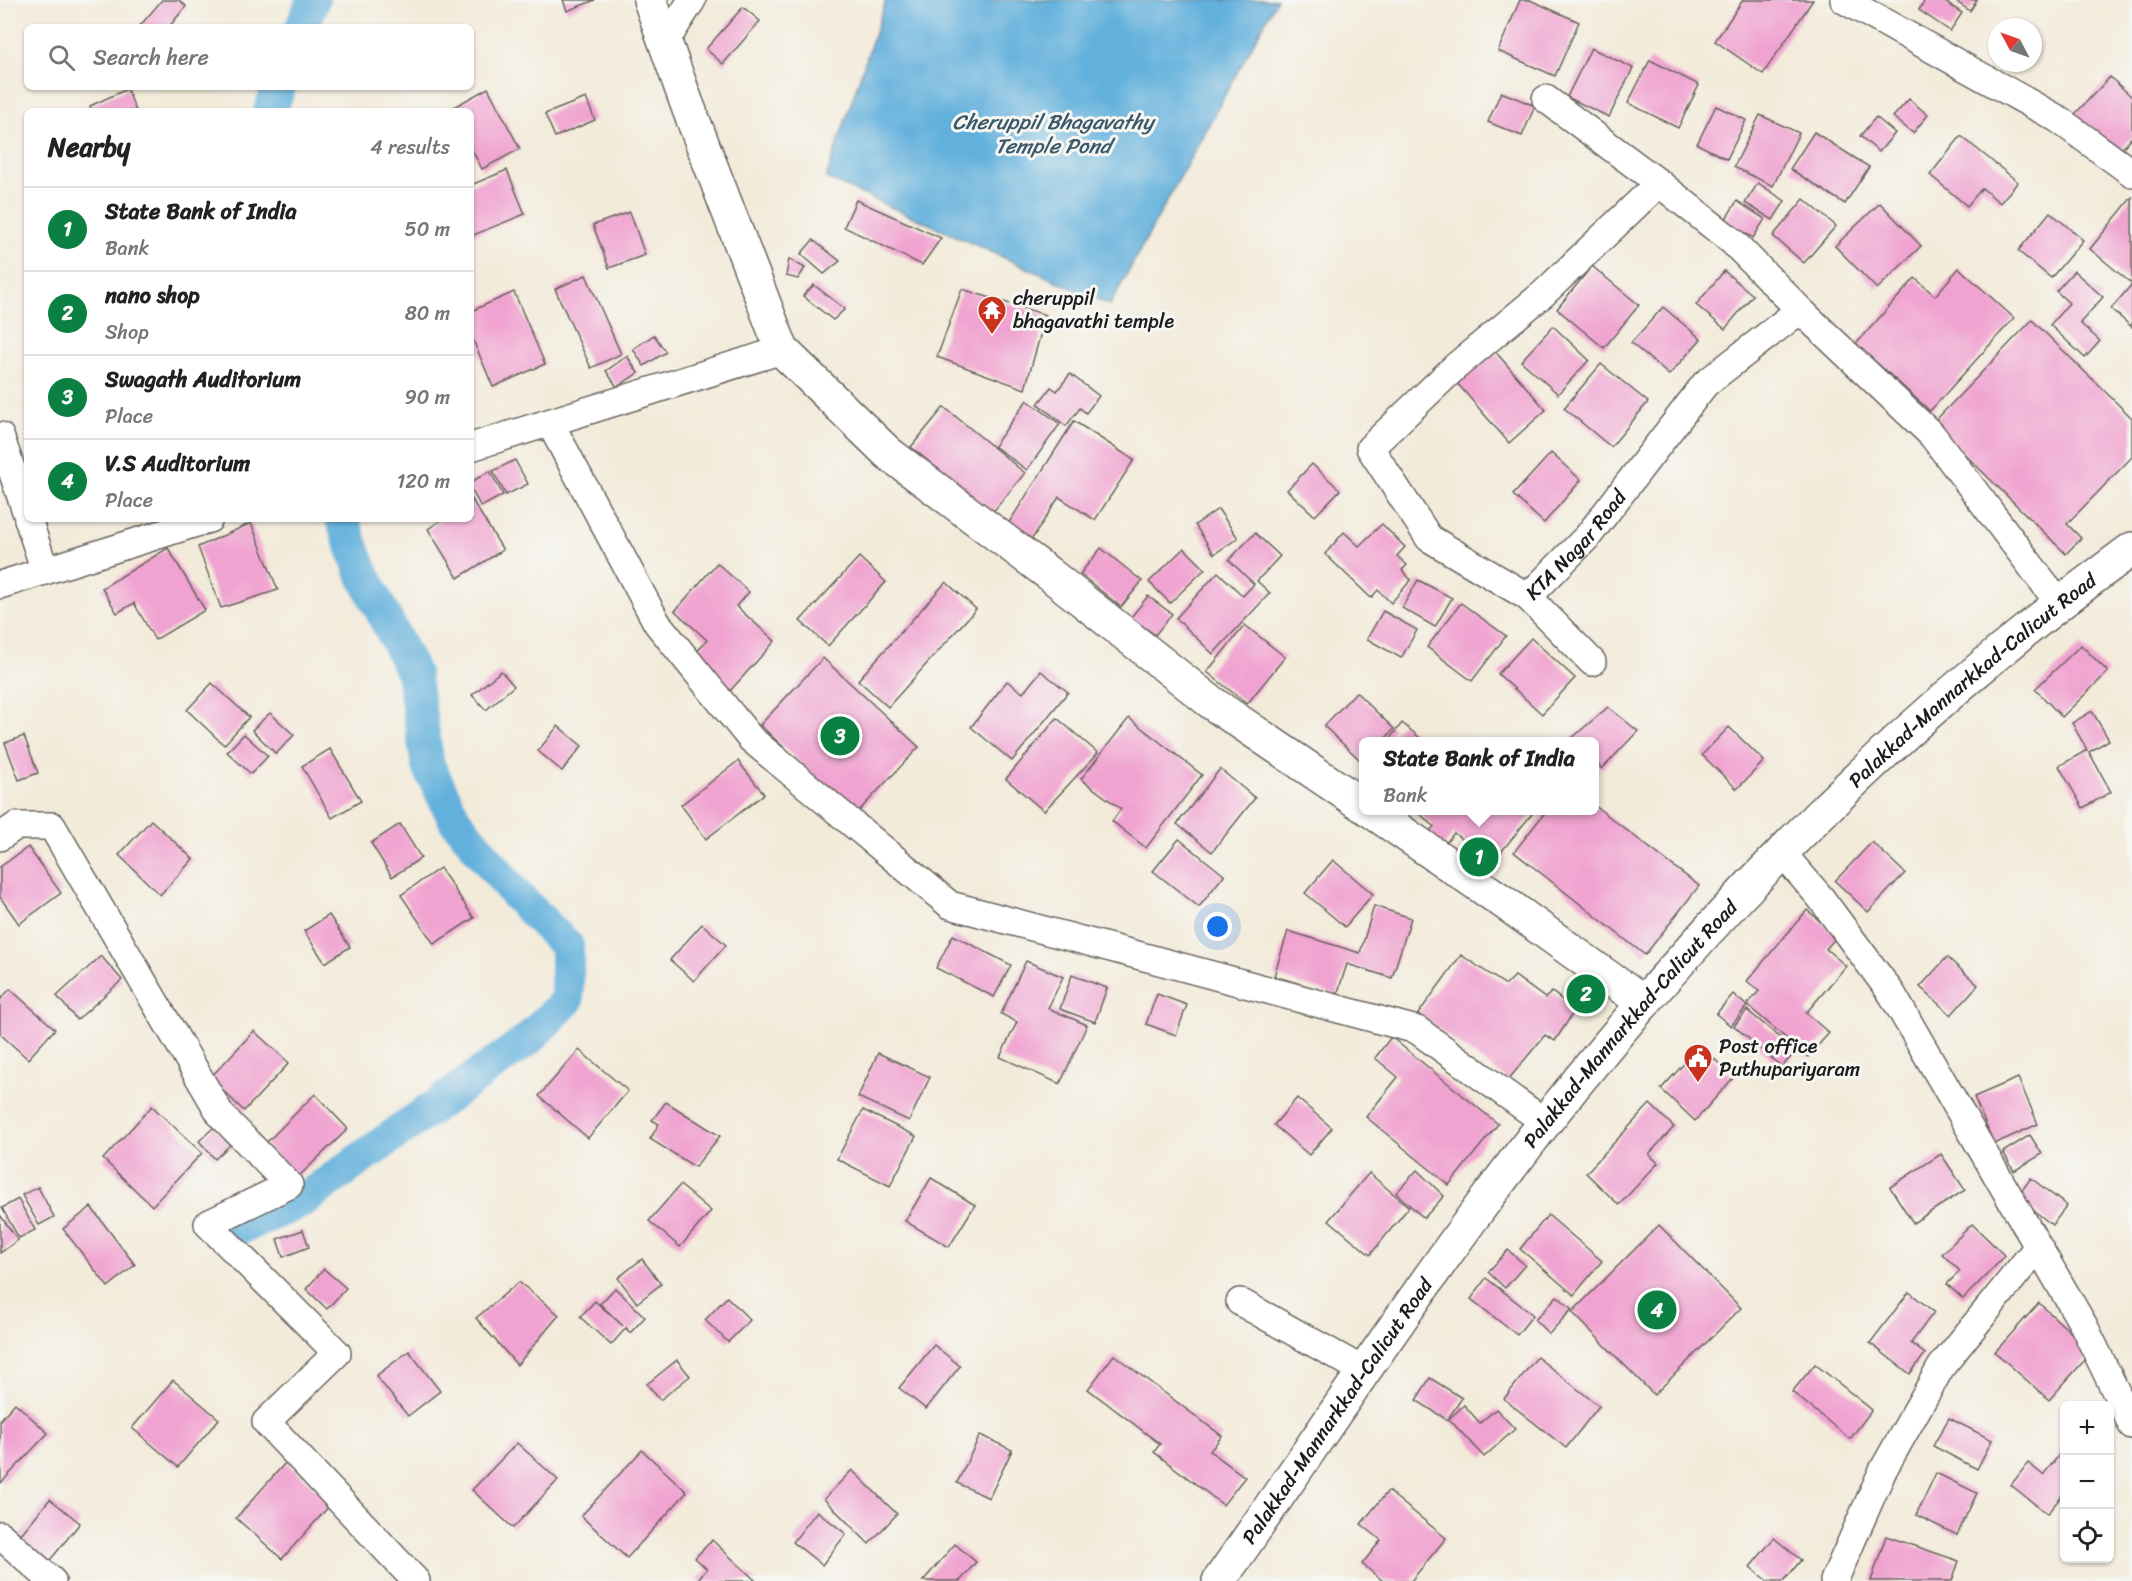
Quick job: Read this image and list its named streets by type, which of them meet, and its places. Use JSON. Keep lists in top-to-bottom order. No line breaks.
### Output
{"streets":{"main road":["Palakkad-Mannarkkad-Calicut Road"],"street":["KTA Nagar Road"]},"water":["Cheruppil Bhagavathy Temple Pond"],"places":{"temple":["cheruppil bhagavathi temple"],"public building":["Post office Puthupariyaram"]},"north":"top left","page":{"search":"Search here","heading":["Nearby","4 results"],"list":[{"mark":"1","name":"State Bank of India","note":"Bank","value":"50 m"},{"mark":"2","name":"nano shop","note":"Shop","value":"80 m"},{"mark":"3","name":"Swagath Auditorium","note":"Place","value":"90 m"},{"mark":"4","name":"V.S Auditorium","note":"Place","value":"120 m"}],"pins":["3","1","2","4"],"popup":["State Bank of India","Bank"],"map_buttons":["+","−"]}}
